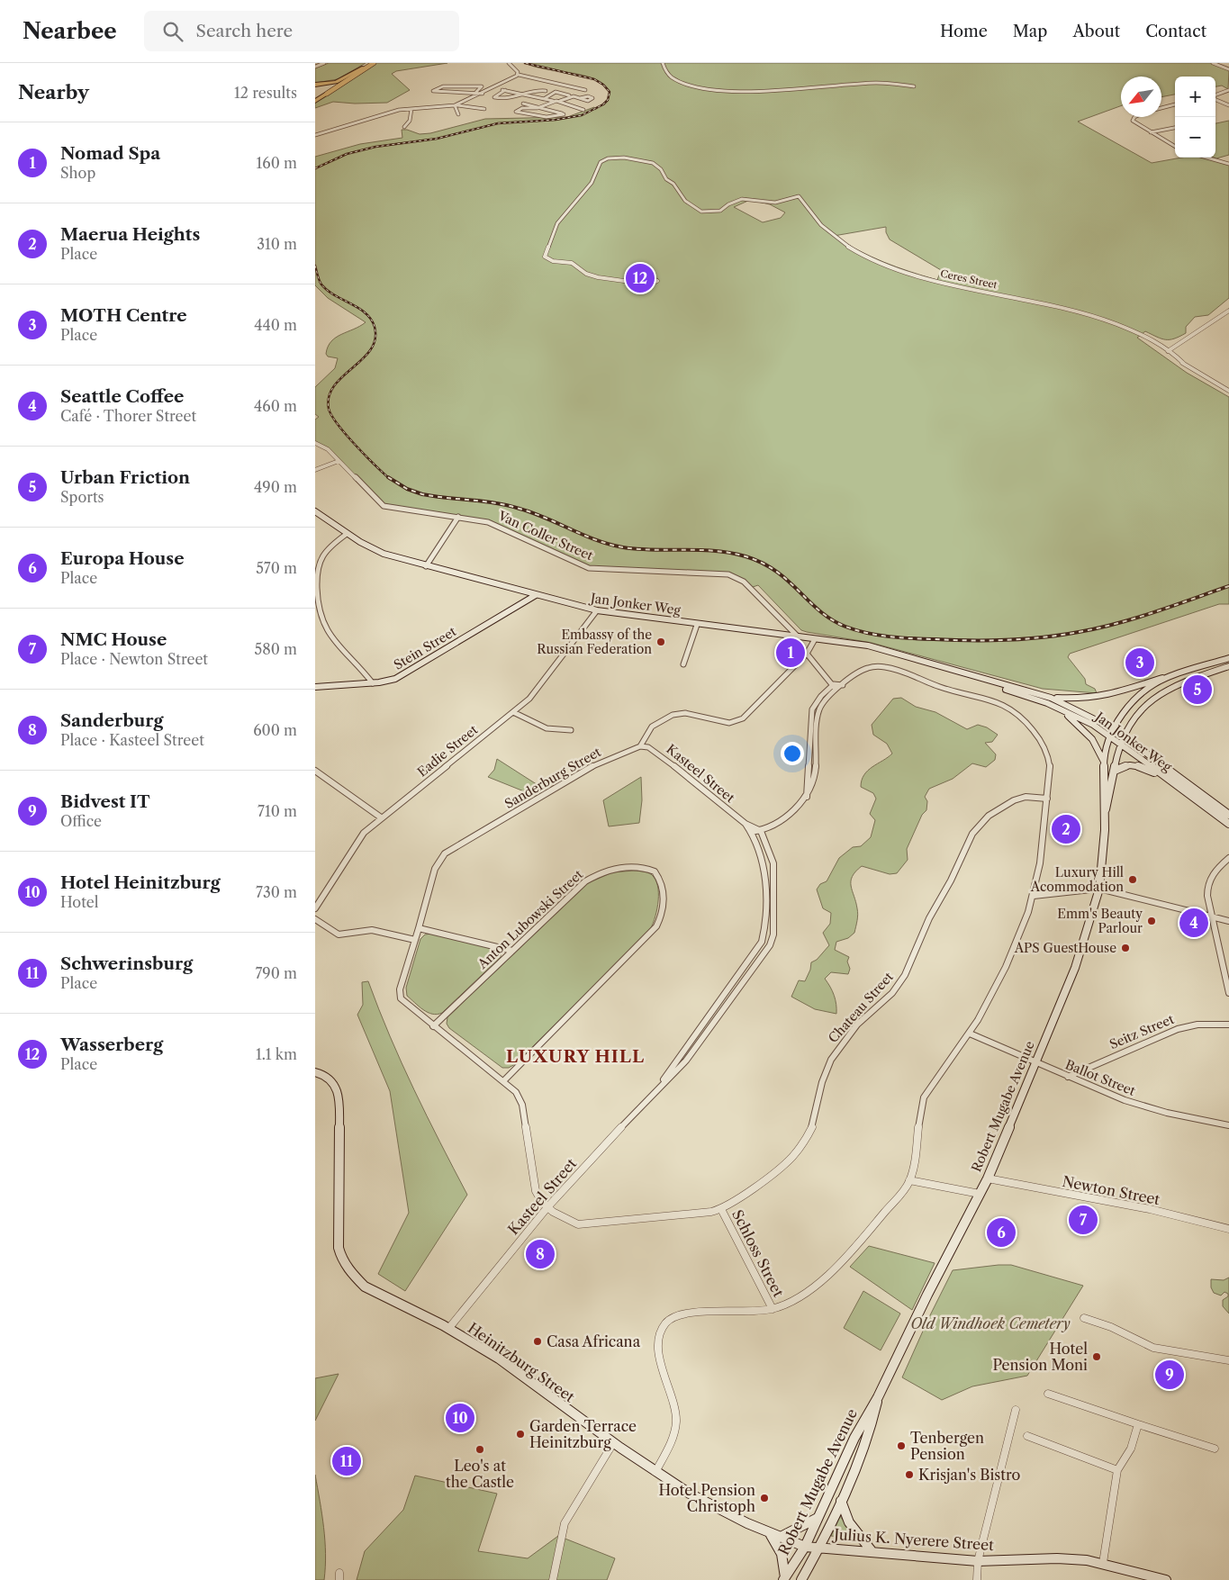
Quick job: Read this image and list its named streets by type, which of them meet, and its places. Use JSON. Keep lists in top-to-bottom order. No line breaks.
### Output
{"streets":{"main road":["Jan Jonker Weg","Stein Street","Robert Mugabe Avenue","Heinitzburg Street","Julius K. Nyerere Street"],"street":["Ceres Street","Van Coller Street","Eadie Street","Kasteel Street","Sanderburg Street","Anton Lubowski Street","Chateau Street","Seitz Street","Ballot Street","Newton Street","Schloss Street"]},"crossings":[["Van Coller Street","Jan Jonker Weg"],["Jan Jonker Weg","Stein Street"],["Jan Jonker Weg","Eadie Street"],["Jan Jonker Weg","Robert Mugabe Avenue"],["Kasteel Street","Sanderburg Street"],["Kasteel Street","Chateau Street"],["Kasteel Street","Heinitzburg Street"],["Chateau Street","Schloss Street"],["Seitz Street","Ballot Street"],["Ballot Street","Robert Mugabe Avenue"],["Robert Mugabe Avenue","Newton Street"],["Robert Mugabe Avenue","Heinitzburg Street"],["Robert Mugabe Avenue","Julius K. Nyerere Street"],["Heinitzburg Street","Julius K. Nyerere Street"]],"districts":["LUXURY HILL"],"parks":["Old Windhoek Cemetery"],"places":["Embassy of the Russian Federation","Luxury Hill Acommodation","Emm's Beauty Parlour","APS GuestHouse","Casa Africana","Hotel Pension Moni","Garden Terrace Heinitzburg","Tenbergen Pension","Leo's at the Castle","Krisjan's Bistro","Hotel Pension Christoph"],"north":"bottom left","page":{"header":"Nearbee","search":"Search here","nav":["Home","Map","About","Contact"],"heading":["Nearby","12 results"],"map_buttons":["+","−"],"list":[{"mark":"1","name":"Nomad Spa","note":"Shop","value":"160 m"},{"mark":"2","name":"Maerua Heights","note":"Place","value":"310 m"},{"mark":"3","name":"MOTH Centre","note":"Place","value":"440 m"},{"mark":"4","name":"Seattle Coffee","note":"Café · Thorer Street","value":"460 m"},{"mark":"5","name":"Urban Friction","note":"Sports","value":"490 m"},{"mark":"6","name":"Europa House","note":"Place","value":"570 m"},{"mark":"7","name":"NMC House","note":"Place · Newton Street","value":"580 m"},{"mark":"8","name":"Sanderburg","note":"Place · Kasteel Street","value":"600 m"},{"mark":"9","name":"Bidvest IT","note":"Office","value":"710 m"},{"mark":"10","name":"Hotel Heinitzburg","note":"Hotel","value":"730 m"},{"mark":"11","name":"Schwerinsburg","note":"Place","value":"790 m"},{"mark":"12","name":"Wasserberg","note":"Place","value":"1.1 km"}],"pins":["12","1","3","5","2","4","7","6","8","9","10","11"]}}
